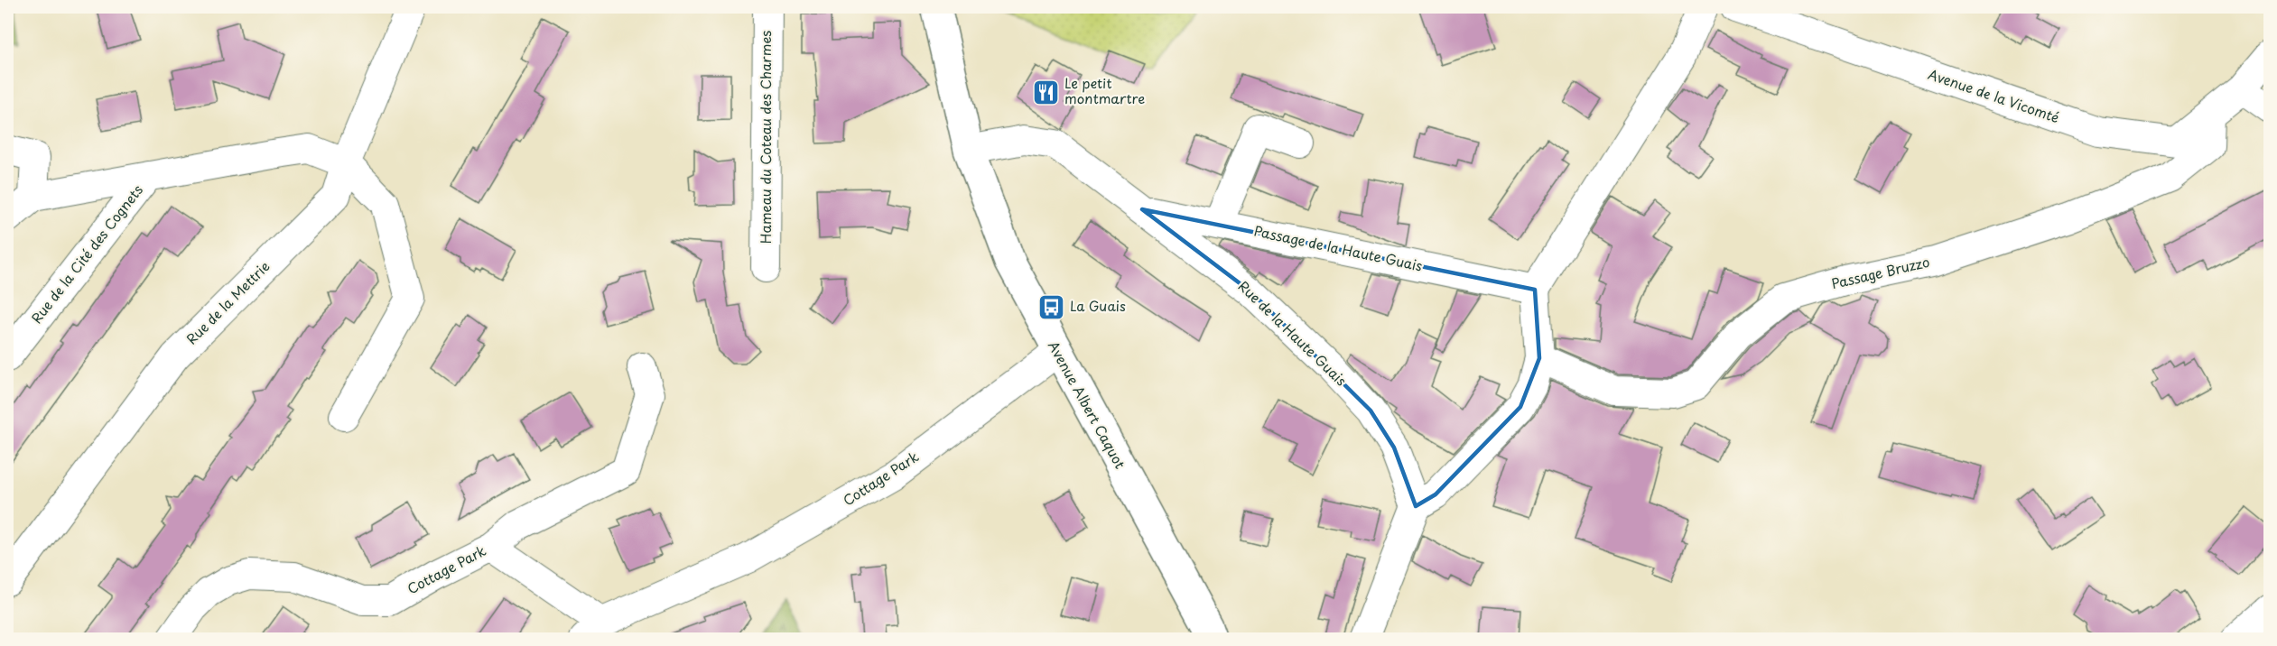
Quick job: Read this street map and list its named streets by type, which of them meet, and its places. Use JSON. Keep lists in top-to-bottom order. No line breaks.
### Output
{"streets":{"main road":["Avenue Albert Caquot"],"street":["Avenue de la Vicomté","Hameau du Coteau des Charmes","Passage de la Haute Guais","Rue de la Cité des Cognets","Passage Bruzzo","Rue de la Mettrie","Rue de la Haute Guais","Cottage Park"]},"crossings":[["Avenue de la Vicomté","Passage Bruzzo"],["Passage de la Haute Guais","Rue de la Haute Guais"],["Rue de la Cité des Cognets","Rue de la Mettrie"],["Rue de la Haute Guais","Avenue Albert Caquot"],["Avenue Albert Caquot","Cottage Park"]],"places":{"restaurant":["Le petit montmartre"],"bus stop":["La Guais"]}}
